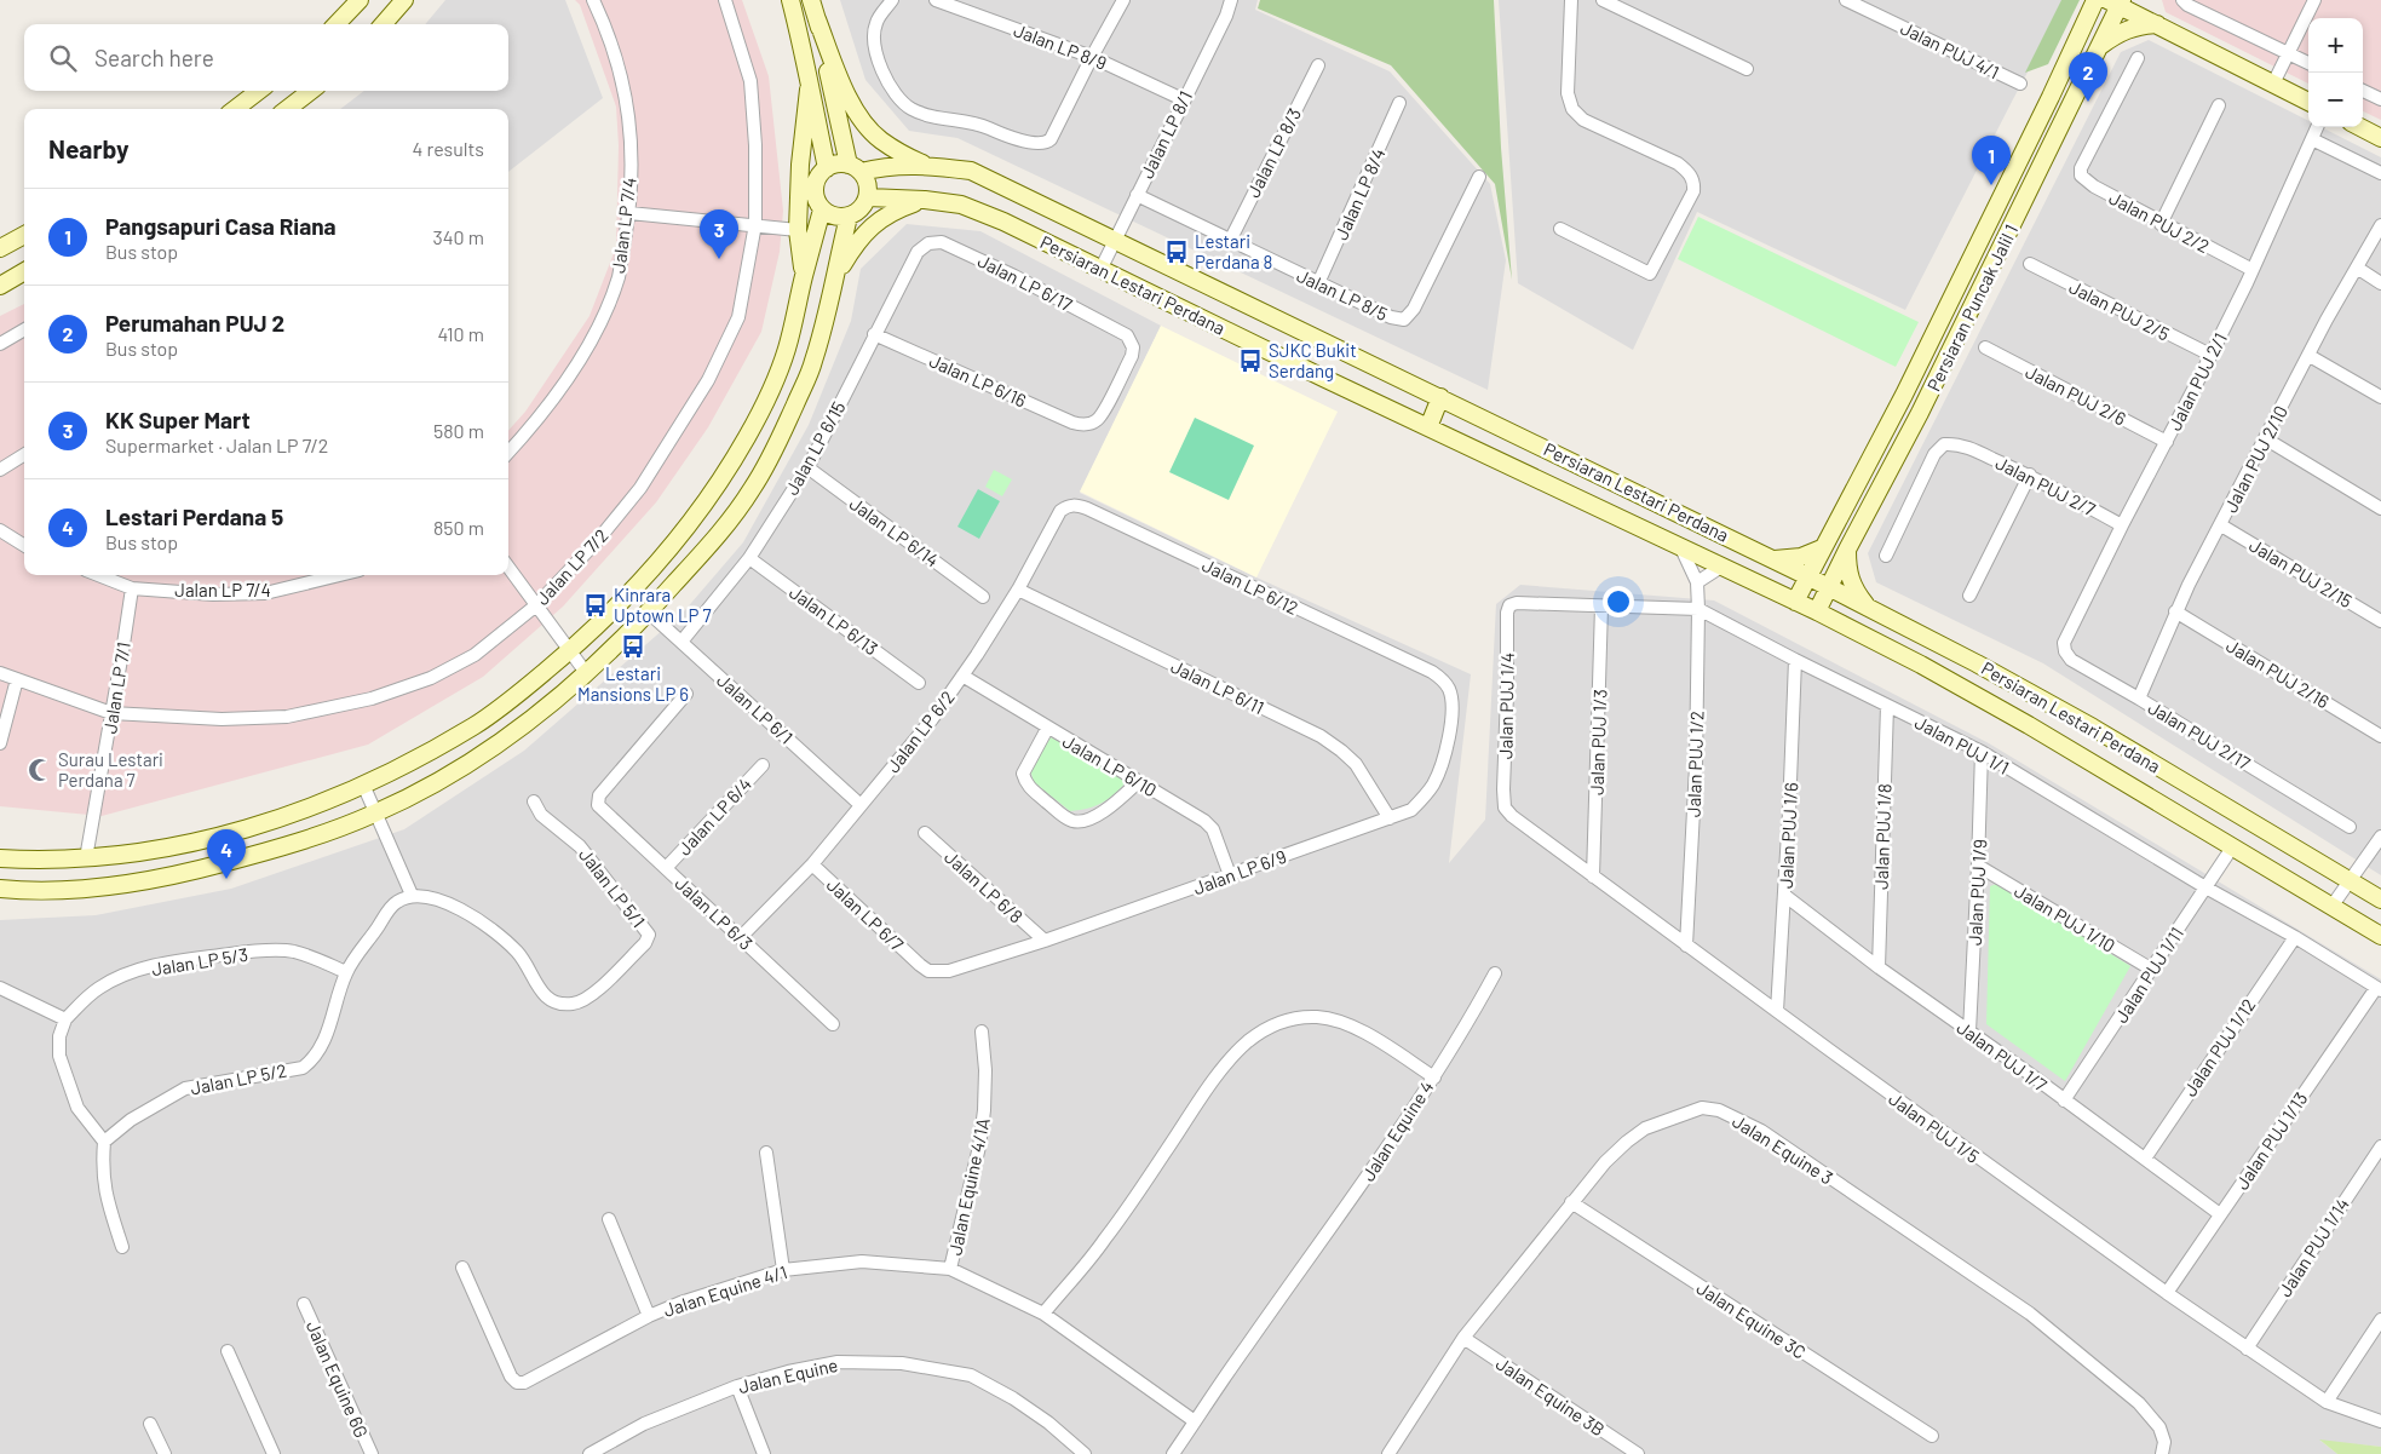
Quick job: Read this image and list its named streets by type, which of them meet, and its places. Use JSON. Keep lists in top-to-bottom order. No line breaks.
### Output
{"streets":{"main road":["Persiaran Lestari Perdana","Persiaran Puncak Jalil 1"],"street":["Jalan LP 8/9","Jalan PUJ 4/1","Jalan LP 8/1","Jalan LP 8/3","Jalan LP 8/4","Jalan PUJ 2/2","Jalan LP 7/4","Jalan LP 6/17","Jalan LP 8/5","Jalan PUJ 2/5","Jalan LP 6/16","Jalan PUJ 2/1","Jalan PUJ 2/6","Jalan LP 6/15","Jalan PUJ 2/10","Jalan PUJ 2/7","Jalan LP 6/14","Jalan LP 7/2","Jalan PUJ 2/15","Jalan LP 6/12","Jalan LP 6/13","Jalan PUJ 2/16","Jalan LP 6/11","Jalan LP 7/1","Jalan PUJ 1/4","Jalan LP 6/1","Jalan LP 6/2","Jalan PUJ 2/17","Jalan PUJ 1/3","Jalan PUJ 1/1","Jalan PUJ 1/2","Jalan LP 6/10","Jalan LP 6/4","Jalan PUJ 1/6","Jalan PUJ 1/8","Jalan LP 6/9","Jalan LP 6/8","Jalan LP 5/1","Jalan PUJ 1/9","Jalan LP 6/3","Jalan LP 6/7","Jalan PUJ 1/10","Jalan LP 5/3","Jalan PUJ 1/11","Jalan PUJ 1/12","Jalan PUJ 1/7","Jalan LP 5/2","Jalan PUJ 1/5","Jalan Equine 4","Jalan PUJ 1/13","Jalan Equine 3","Jalan Equine 4/1A","Jalan PUJ 1/14","Jalan Equine 4/1","Jalan Equine 3C","Jalan Equine","Jalan Equine 6G","Jalan Equine 3B"]},"crossings":[["Jalan LP 8/9","Jalan LP 8/1"],["Jalan LP 8/1","Persiaran Lestari Perdana"],["Jalan LP 8/1","Jalan LP 8/5"],["Jalan LP 8/3","Jalan LP 8/5"],["Jalan LP 8/4","Jalan LP 8/5"],["Jalan PUJ 2/2","Jalan PUJ 2/1"],["Jalan LP 7/4","Jalan LP 7/1"],["Jalan LP 6/17","Jalan LP 6/16"],["Jalan LP 6/17","Jalan LP 6/15"],["Persiaran Lestari Perdana","Persiaran Puncak Jalil 1"],["Persiaran Lestari Perdana","Jalan PUJ 1/2"],["Persiaran Lestari Perdana","Jalan PUJ 1/11"],["Jalan PUJ 2/5","Jalan PUJ 2/1"],["Jalan LP 6/16","Jalan LP 6/15"],["Jalan PUJ 2/1","Jalan PUJ 2/6"],["Jalan PUJ 2/1","Jalan PUJ 2/7"],["Jalan PUJ 2/1","Jalan PUJ 2/17"],["Jalan LP 6/15","Jalan LP 6/14"],["Jalan LP 6/15","Jalan LP 6/13"],["Jalan LP 6/15","Jalan LP 6/1"],["Jalan PUJ 2/10","Jalan PUJ 2/15"],["Jalan PUJ 2/10","Jalan PUJ 2/16"],["Jalan PUJ 2/10","Jalan PUJ 2/17"],["Jalan LP 7/2","Jalan LP 7/1"],["Jalan LP 6/12","Jalan LP 6/2"],["Jalan LP 6/12","Jalan LP 6/9"],["Jalan LP 6/11","Jalan LP 6/2"],["Jalan LP 6/11","Jalan LP 6/9"],["Jalan PUJ 1/4","Jalan PUJ 1/1"],["Jalan PUJ 1/4","Jalan PUJ 1/5"],["Jalan LP 6/1","Jalan LP 6/2"],["Jalan LP 6/2","Jalan LP 6/10"],["Jalan LP 6/2","Jalan LP 6/3"],["Jalan LP 6/2","Jalan LP 6/7"],["Jalan PUJ 1/3","Jalan PUJ 1/1"],["Jalan PUJ 1/3","Jalan PUJ 1/5"],["Jalan PUJ 1/1","Jalan PUJ 1/2"],["Jalan PUJ 1/1","Jalan PUJ 1/6"],["Jalan PUJ 1/1","Jalan PUJ 1/8"],["Jalan PUJ 1/1","Jalan PUJ 1/9"],["Jalan PUJ 1/1","Jalan PUJ 1/11"],["Jalan PUJ 1/1","Jalan PUJ 1/12"],["Jalan PUJ 1/1","Jalan PUJ 1/13"],["Jalan PUJ 1/2","Jalan PUJ 1/5"],["Jalan LP 6/10","Jalan LP 6/9"],["Jalan LP 6/4","Jalan LP 6/3"],["Jalan PUJ 1/6","Jalan PUJ 1/7"],["Jalan PUJ 1/6","Jalan PUJ 1/5"],["Jalan PUJ 1/8","Jalan PUJ 1/7"],["Jalan LP 6/9","Jalan LP 6/8"],["Jalan LP 6/9","Jalan LP 6/7"],["Jalan PUJ 1/9","Jalan PUJ 1/10"],["Jalan PUJ 1/9","Jalan PUJ 1/7"],["Jalan PUJ 1/10","Jalan PUJ 1/11"],["Jalan LP 5/3","Jalan LP 5/2"],["Jalan PUJ 1/11","Jalan PUJ 1/7"],["Jalan PUJ 1/12","Jalan PUJ 1/7"],["Jalan PUJ 1/7","Jalan PUJ 1/13"],["Jalan PUJ 1/5","Jalan PUJ 1/13"],["Jalan PUJ 1/5","Jalan PUJ 1/14"],["Jalan Equine 4","Jalan Equine 4/1"],["Jalan Equine 3","Jalan Equine 3C"],["Jalan Equine 3","Jalan Equine 3B"],["Jalan Equine 4/1A","Jalan Equine 4/1"]],"places":{"bus stop":["Lestari Perdana 8","SJKC Bukit Serdang","Kinrara Uptown LP 7","Lestari Mansions LP 6"],"mosque":["Surau Lestari Perdana 7"]},"page":{"map_buttons":["+","−"],"search":"Search here","pins":["2","1","3","4"],"heading":["Nearby","4 results"],"list":[{"mark":"1","name":"Pangsapuri Casa Riana","note":"Bus stop","value":"340 m"},{"mark":"2","name":"Perumahan PUJ 2","note":"Bus stop","value":"410 m"},{"mark":"3","name":"KK Super Mart","note":"Supermarket · Jalan LP 7/2","value":"580 m"},{"mark":"4","name":"Lestari Perdana 5","note":"Bus stop","value":"850 m"}]}}
